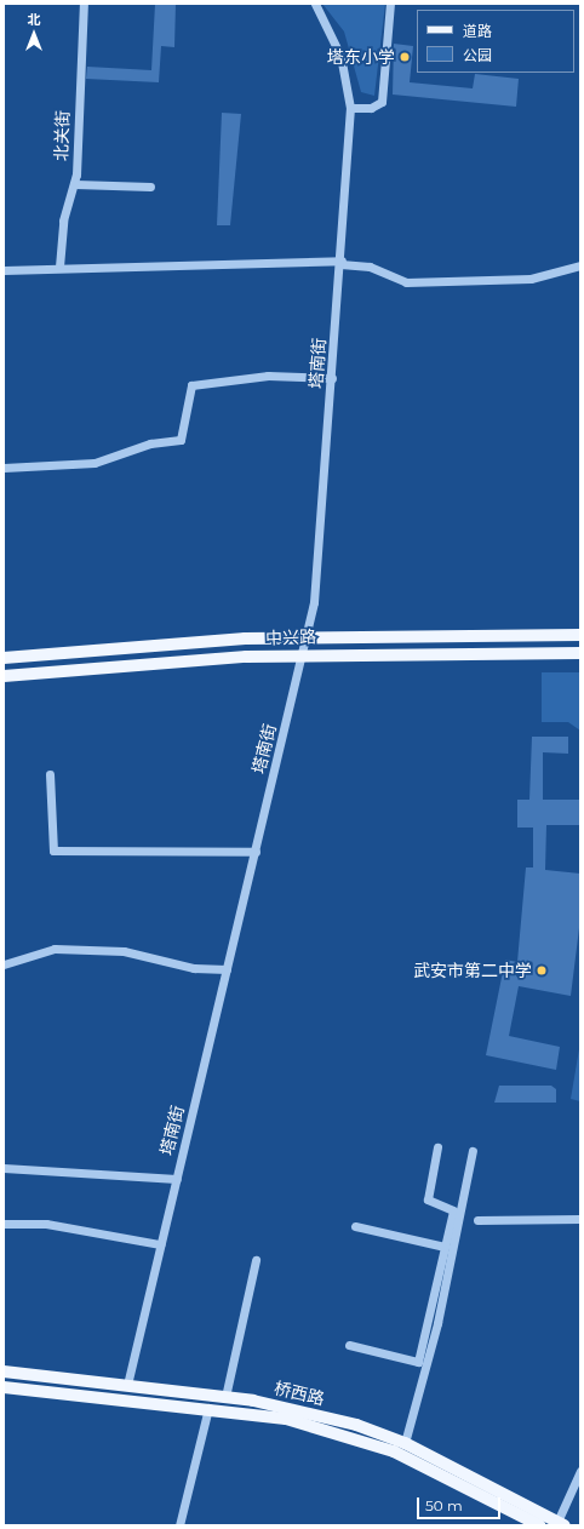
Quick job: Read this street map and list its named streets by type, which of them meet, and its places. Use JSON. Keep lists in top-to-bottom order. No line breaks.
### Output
{"streets":{"main road":["中兴路","桥西路"],"street":["北关街","塔南街"]},"crossings":[["塔南街","中兴路"],["塔南街","桥西路"]],"places":["塔东小学","武安市第二中学"],"legend":["道路","公园"],"scale_bar":"50 m","north":"top"}
